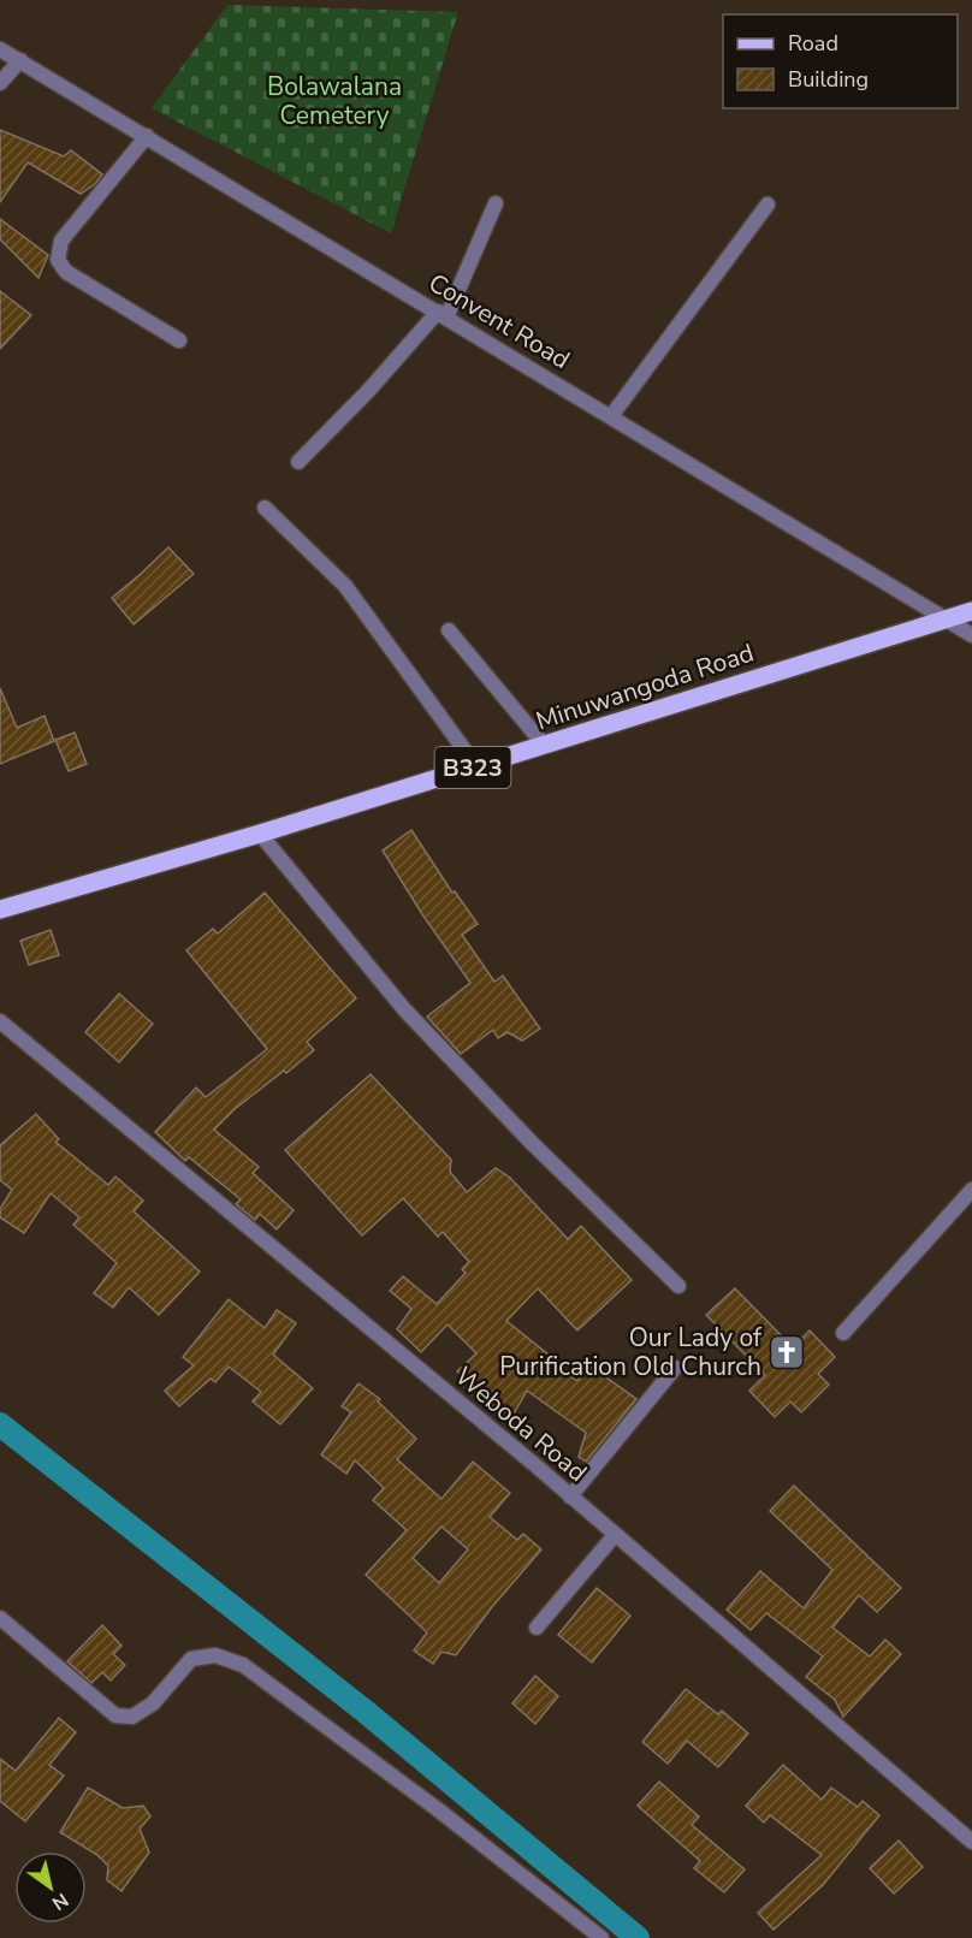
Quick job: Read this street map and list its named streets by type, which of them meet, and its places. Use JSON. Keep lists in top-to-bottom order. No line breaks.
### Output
{"streets":{"main road":["Minuwangoda Road","B323"],"street":["Convent Road","Weboda Road"]},"crossings":[["Convent Road","Minuwangoda Road"]],"parks":["Bolawalana Cemetery"],"places":{"church":["Our Lady of Purification Old Church"]},"legend":["Road","Building"],"north":"bottom right"}
